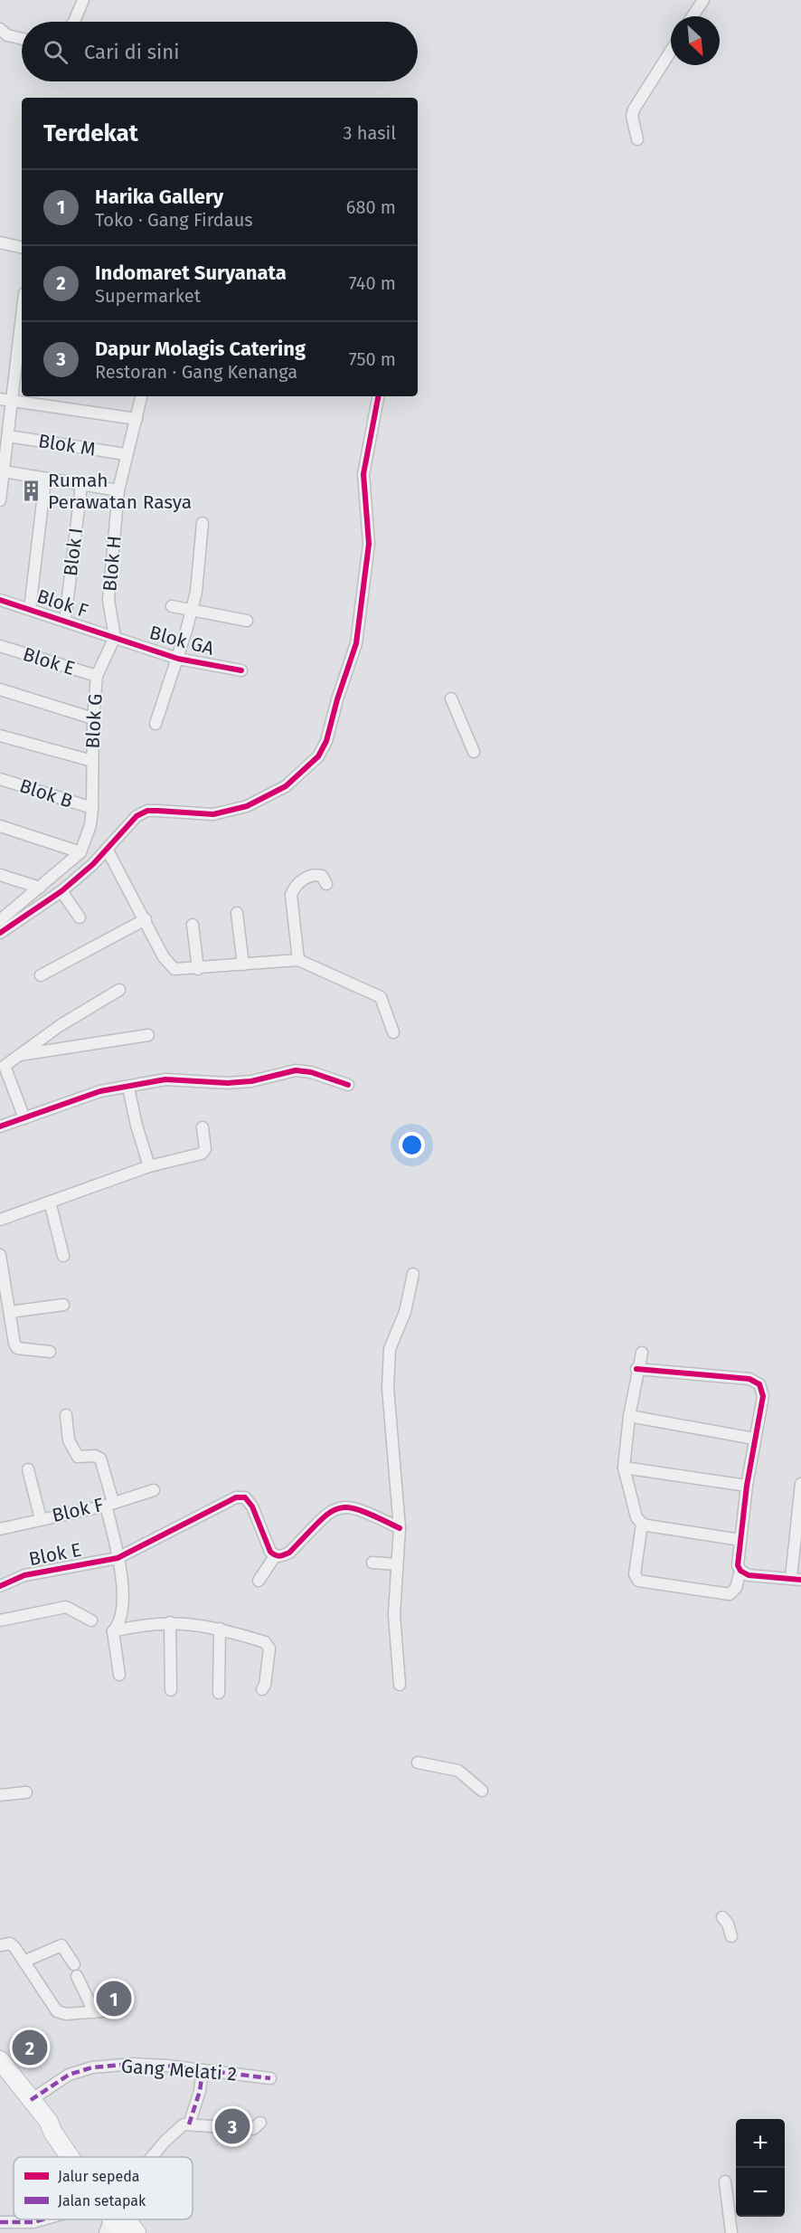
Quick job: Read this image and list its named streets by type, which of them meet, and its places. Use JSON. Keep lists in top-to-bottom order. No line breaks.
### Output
{"streets":{"street":["Blok M","Blok I","Blok H","Blok F","Blok GA","Blok E","Blok G","Blok B","Gang Melati 2"]},"crossings":[["Blok M","Blok H"],["Blok I","Blok F"],["Blok H","Blok F"],["Blok H","Blok GA"],["Blok H","Blok G"],["Blok F","Blok GA"],["Blok F","Blok G"],["Blok GA","Blok G"],["Blok E","Blok G"],["Blok G","Blok B"]],"places":{"building":["Rumah Perawatan Rasya"]},"legend":["Jalur sepeda","Jalan setapak"],"north":"bottom right","page":{"search":"Cari di sini","heading":["Terdekat","3 hasil"],"list":[{"mark":"1","name":"Harika Gallery","note":"Toko · Gang Firdaus","value":"680 m"},{"mark":"2","name":"Indomaret Suryanata","note":"Supermarket","value":"740 m"},{"mark":"3","name":"Dapur Molagis Catering","note":"Restoran · Gang Kenanga","value":"750 m"}],"pins":["1","2","3"],"map_buttons":["+","−"]}}
